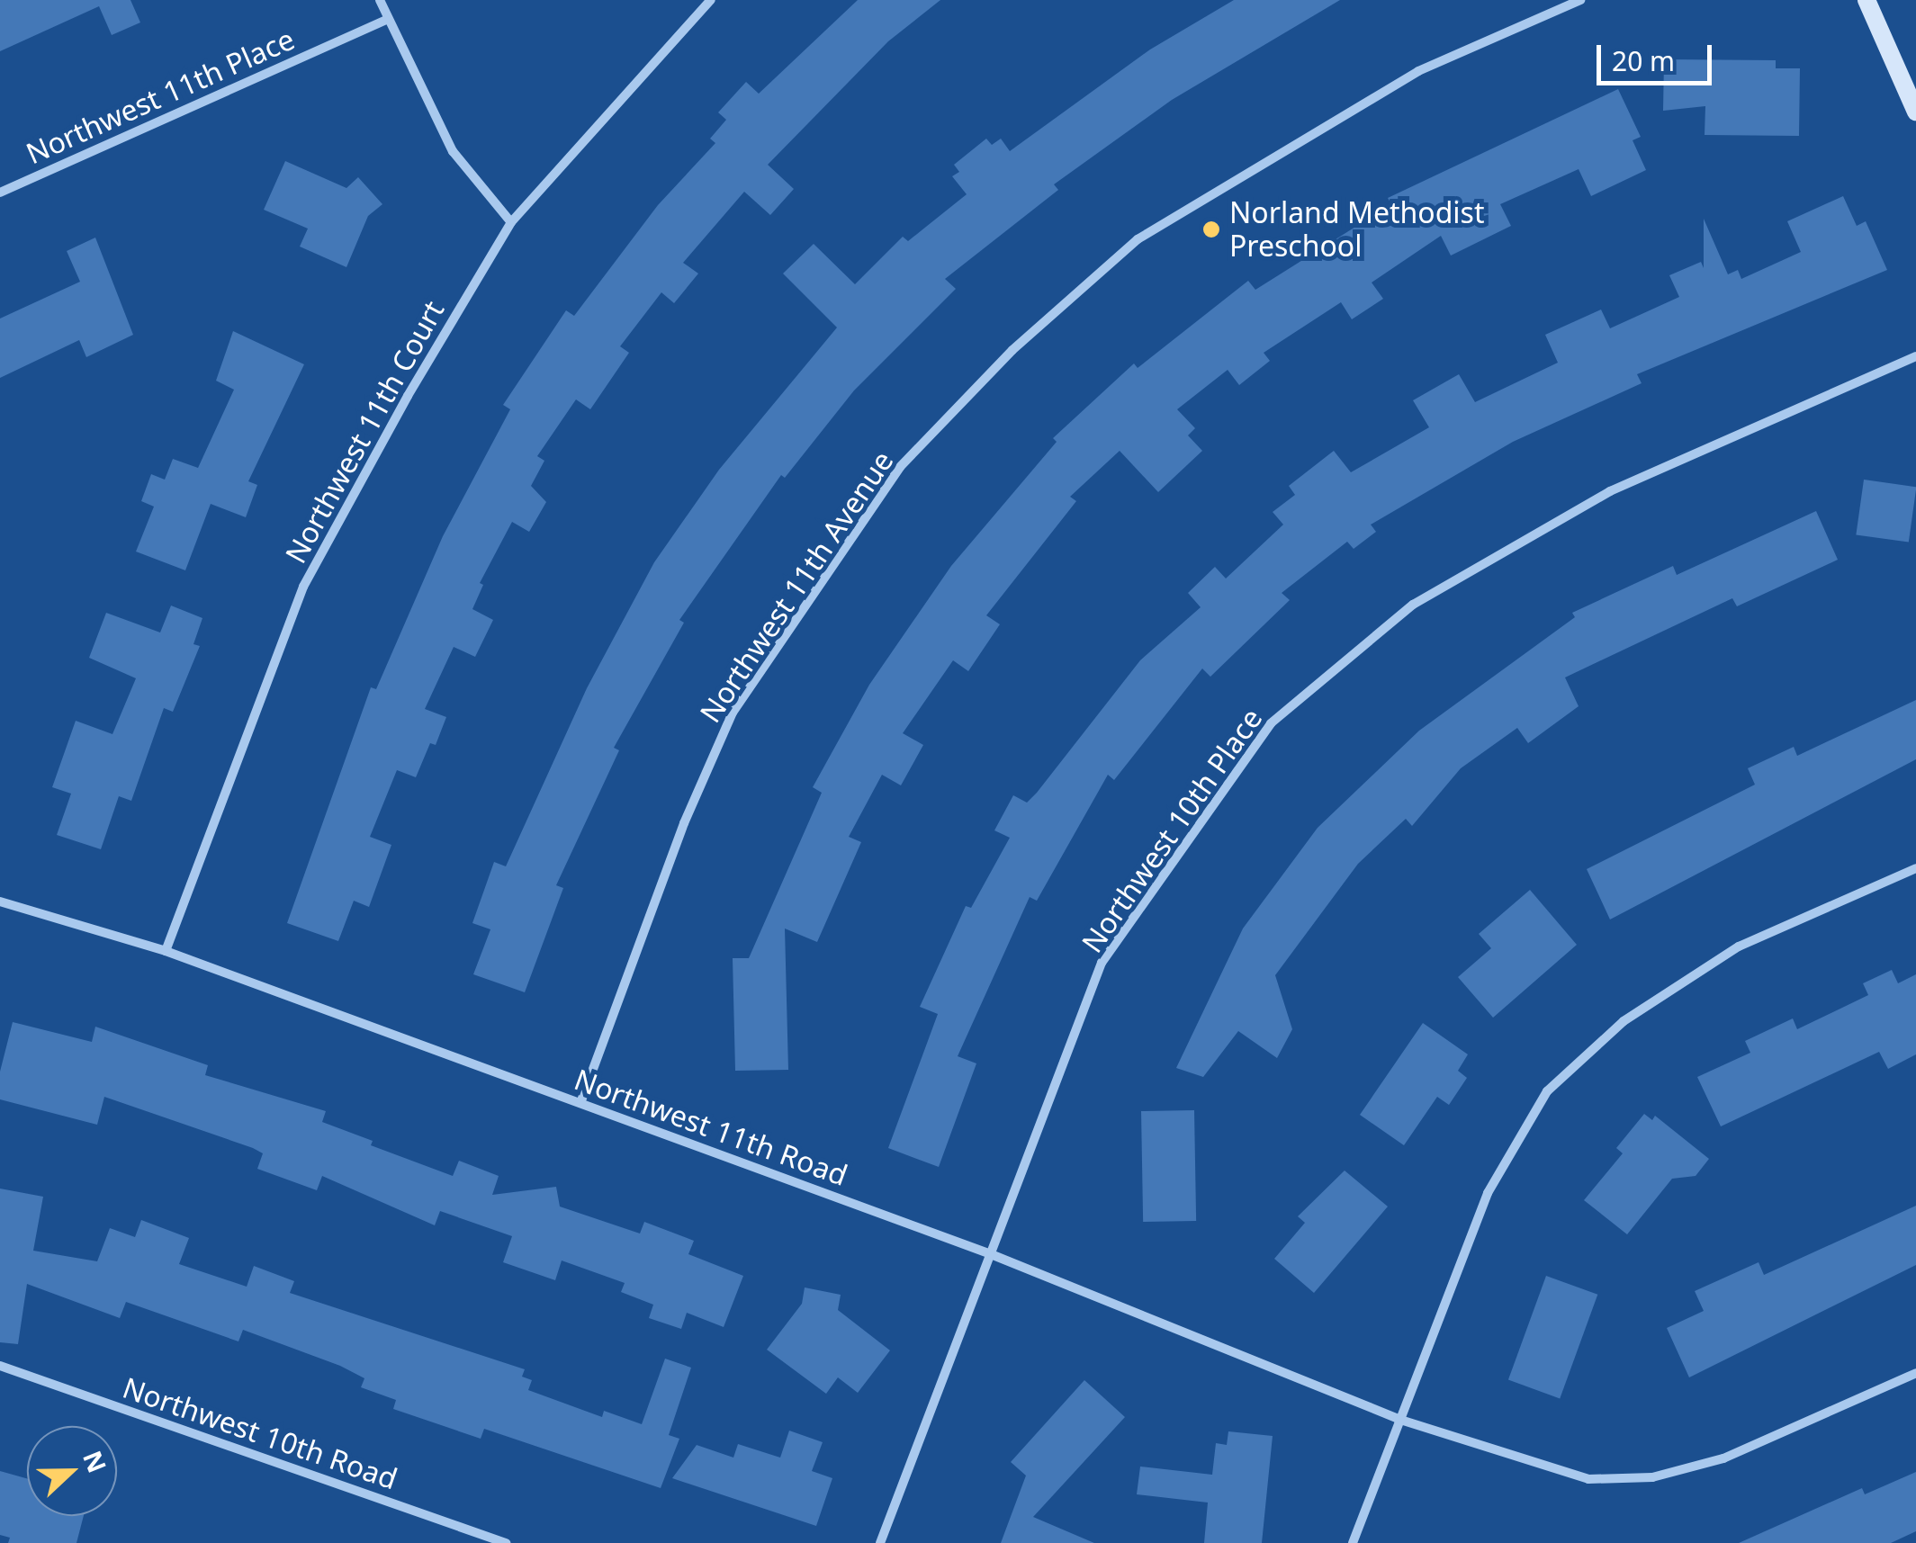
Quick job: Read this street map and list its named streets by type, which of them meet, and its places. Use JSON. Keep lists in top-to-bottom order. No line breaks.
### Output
{"streets":{"street":["Northwest 11th Place","Northwest 11th Court","Northwest 11th Avenue","Northwest 10th Place","Northwest 11th Road","Northwest 10th Road"]},"crossings":[["Northwest 11th Court","Northwest 11th Road"],["Northwest 11th Avenue","Northwest 11th Road"],["Northwest 10th Place","Northwest 11th Road"]],"places":["Norland Methodist Preschool"],"scale_bar":"20 m","north":"right"}
